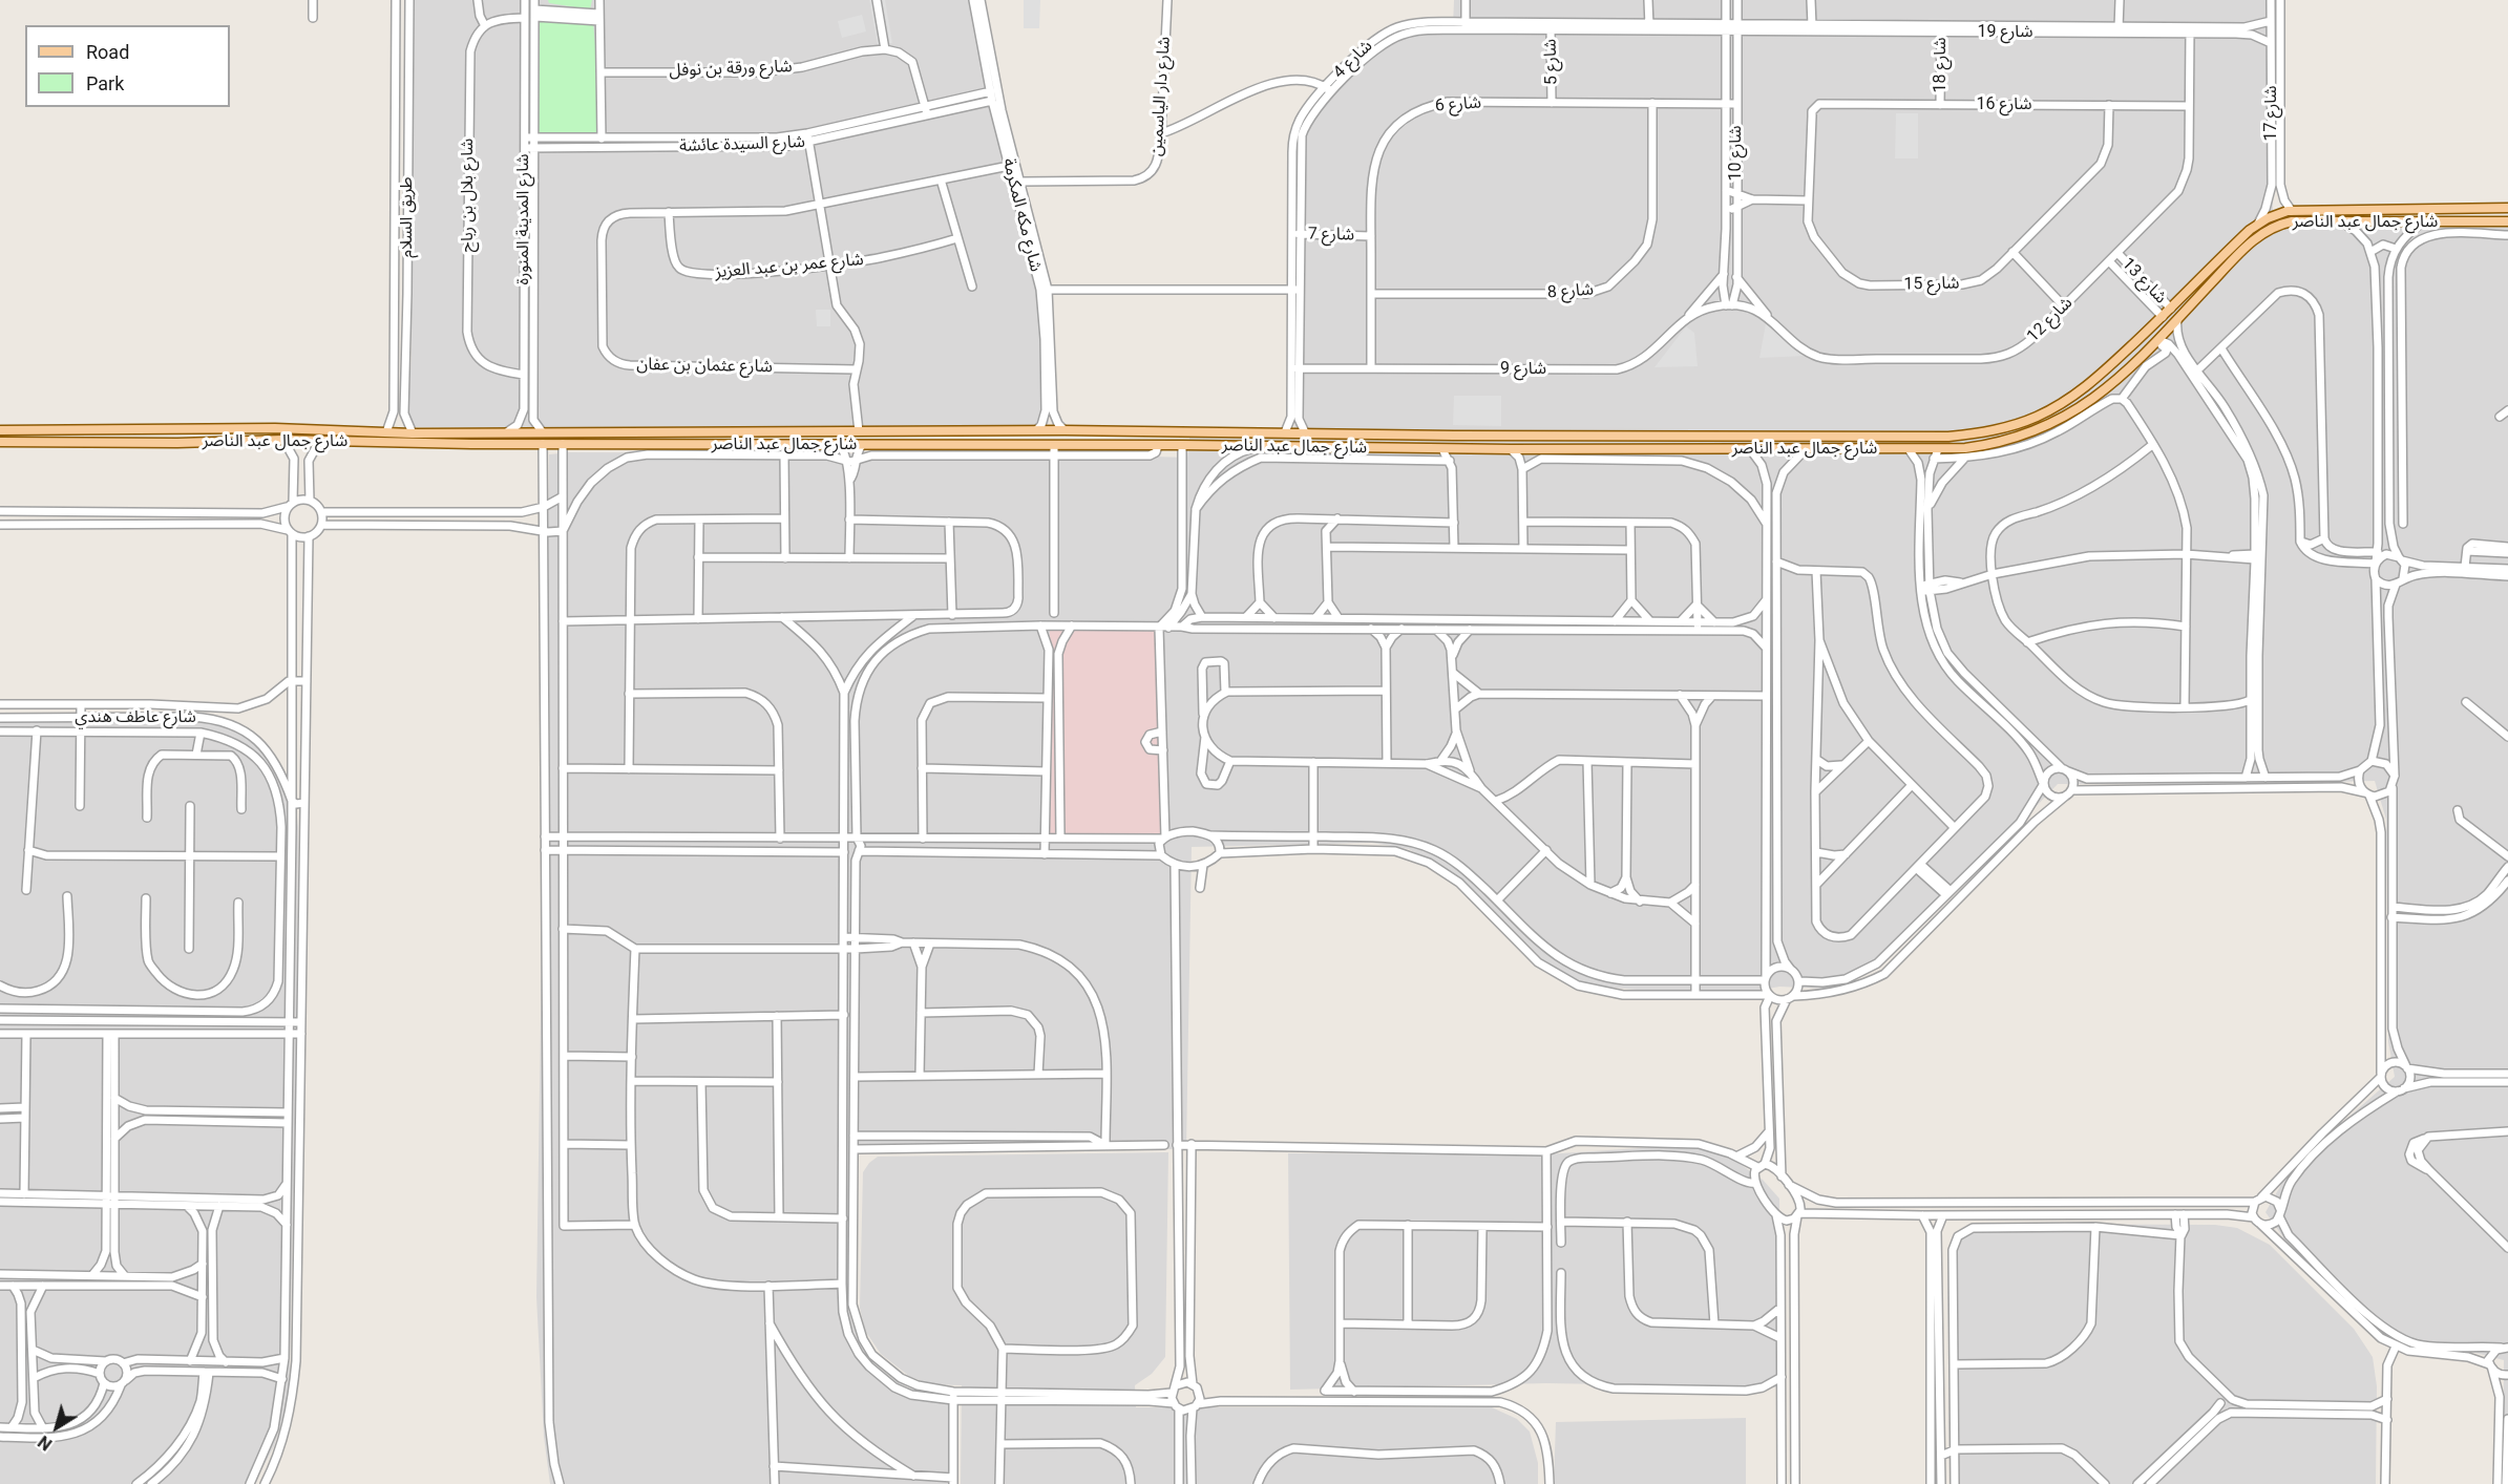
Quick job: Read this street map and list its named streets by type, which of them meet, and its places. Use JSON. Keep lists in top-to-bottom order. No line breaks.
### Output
{"streets":{"main road":["شارع جمال عبد الناصر"],"street":["شارع 19","شارع 4","شارع 5","شارع 18","شارع ورقة بن نوفل","شارع دار الياسمين","شارع 6","شارع 16","شارع 17","شارع السيدة عائشة","شارع 10","شارع بلال بن رباح","شارع مكه المكرمة","طريق السلام","شارع المدينة المنورة","شارع 7","شارع عمر بن عبد العزيز","شارع 13","شارع 15","شارع 8","شارع 12","شارع عثمان بن عفان","شارع 9","شارع عاطف هندي"]},"crossings":[["شارع 19","شارع 4"],["شارع 19","شارع 18"],["شارع 19","شارع 17"],["شارع 19","شارع 10"],["شارع 19","شارع 12"],["شارع 4","شارع 5"],["شارع 4","شارع 10"],["شارع 4","شارع جمال عبد الناصر"],["شارع 4","شارع 7"],["شارع 4","شارع 9"],["شارع 5","شارع 6"],["شارع 18","شارع 16"],["شارع دار الياسمين","شارع مكه المكرمة"],["شارع 6","شارع 10"],["شارع 6","شارع 7"],["شارع 6","شارع 8"],["شارع 6","شارع 9"],["شارع 16","شارع 15"],["شارع 16","شارع 12"],["شارع 17","شارع جمال عبد الناصر"],["شارع السيدة عائشة","شارع مكه المكرمة"],["شارع السيدة عائشة","شارع المدينة المنورة"],["شارع 10","شارع 12"],["شارع 10","شارع 9"],["شارع بلال بن رباح","شارع المدينة المنورة"],["شارع مكه المكرمة","شارع جمال عبد الناصر"],["شارع مكه المكرمة","شارع عثمان بن عفان"],["طريق السلام","شارع جمال عبد الناصر"],["شارع المدينة المنورة","شارع جمال عبد الناصر"],["شارع جمال عبد الناصر","شارع 13"],["شارع عمر بن عبد العزيز","شارع عثمان بن عفان"],["شارع 13","شارع 12"],["شارع 12","شارع 9"]],"legend":["Road","Park"],"north":"bottom left"}
